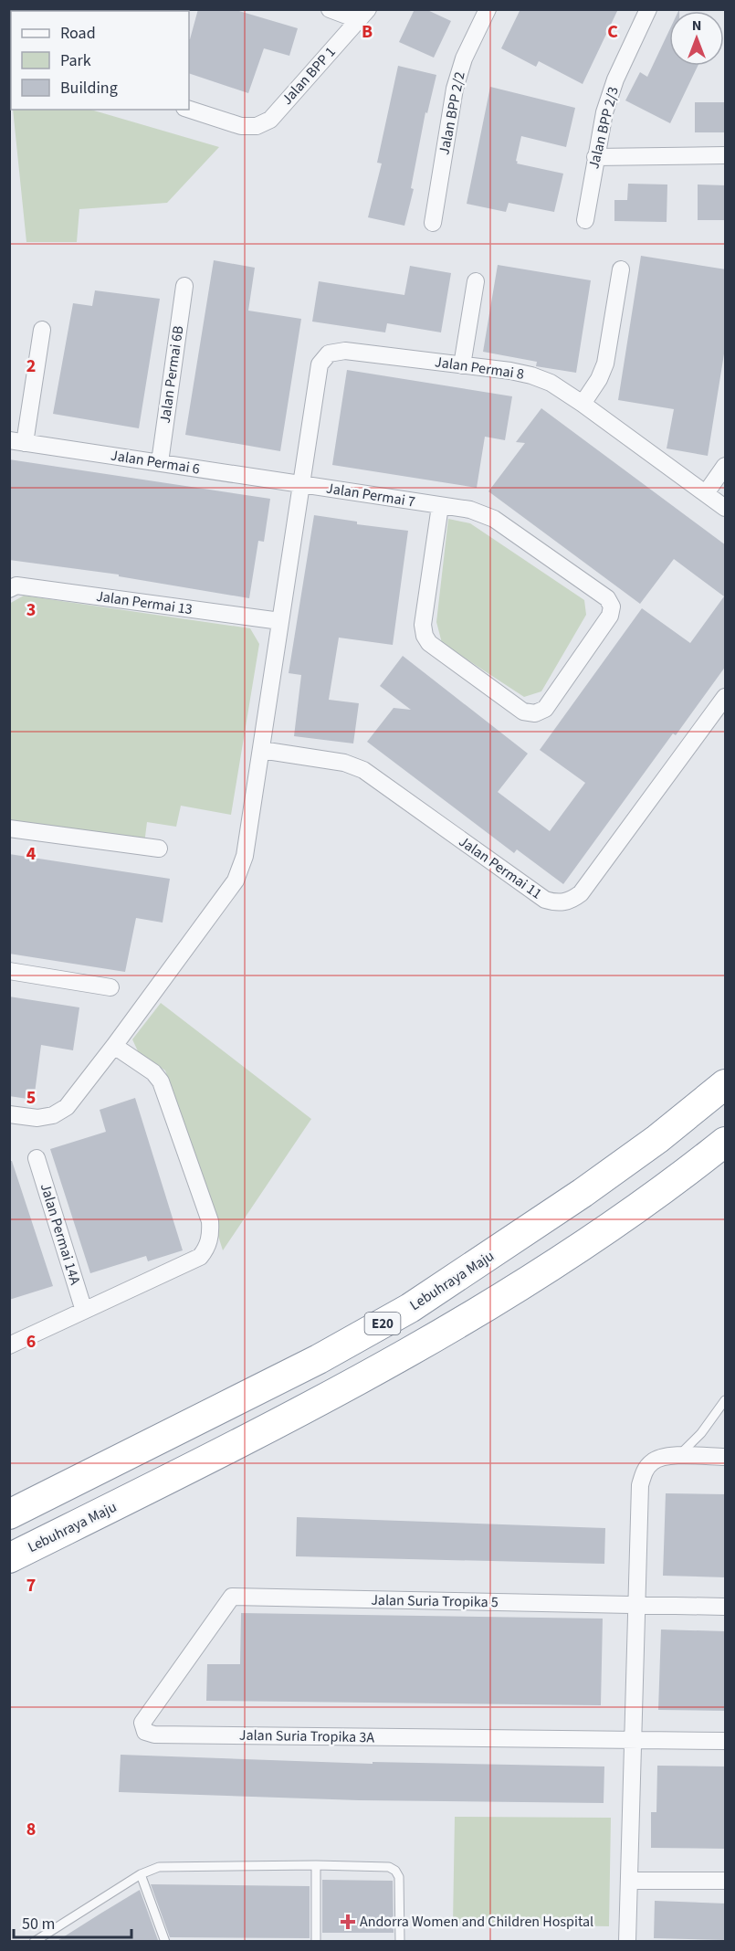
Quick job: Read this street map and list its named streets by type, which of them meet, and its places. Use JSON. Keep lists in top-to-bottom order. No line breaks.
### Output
{"streets":{"highway":["Lebuhraya Maju","E20"],"street":["Jalan BPP 1","Jalan BPP 2/2","Jalan BPP 2/3","Jalan Permai 8","Jalan Permai 6B","Jalan Permai 6","Jalan Permai 7","Jalan Permai 13","Jalan Permai 11","Jalan Permai 14A","Jalan Suria Tropika 5","Jalan Suria Tropika 3A"]},"crossings":[["Jalan Permai 8","Jalan Permai 6"],["Jalan Permai 8","Jalan Permai 7"],["Jalan Permai 8","Jalan Permai 13"],["Jalan Permai 8","Jalan Permai 11"],["Jalan Permai 6B","Jalan Permai 6"],["Jalan Permai 6","Jalan Permai 7"],["Jalan Suria Tropika 5","Jalan Suria Tropika 3A"]],"places":{"health":["Andorra Women and Children Hospital"]},"legend":["Road","Park","Building"],"scale_bar":"50 m","north":"top","grid":{"columns":["B","C"],"rows":["2","3","4","5","6","7","8"]}}
